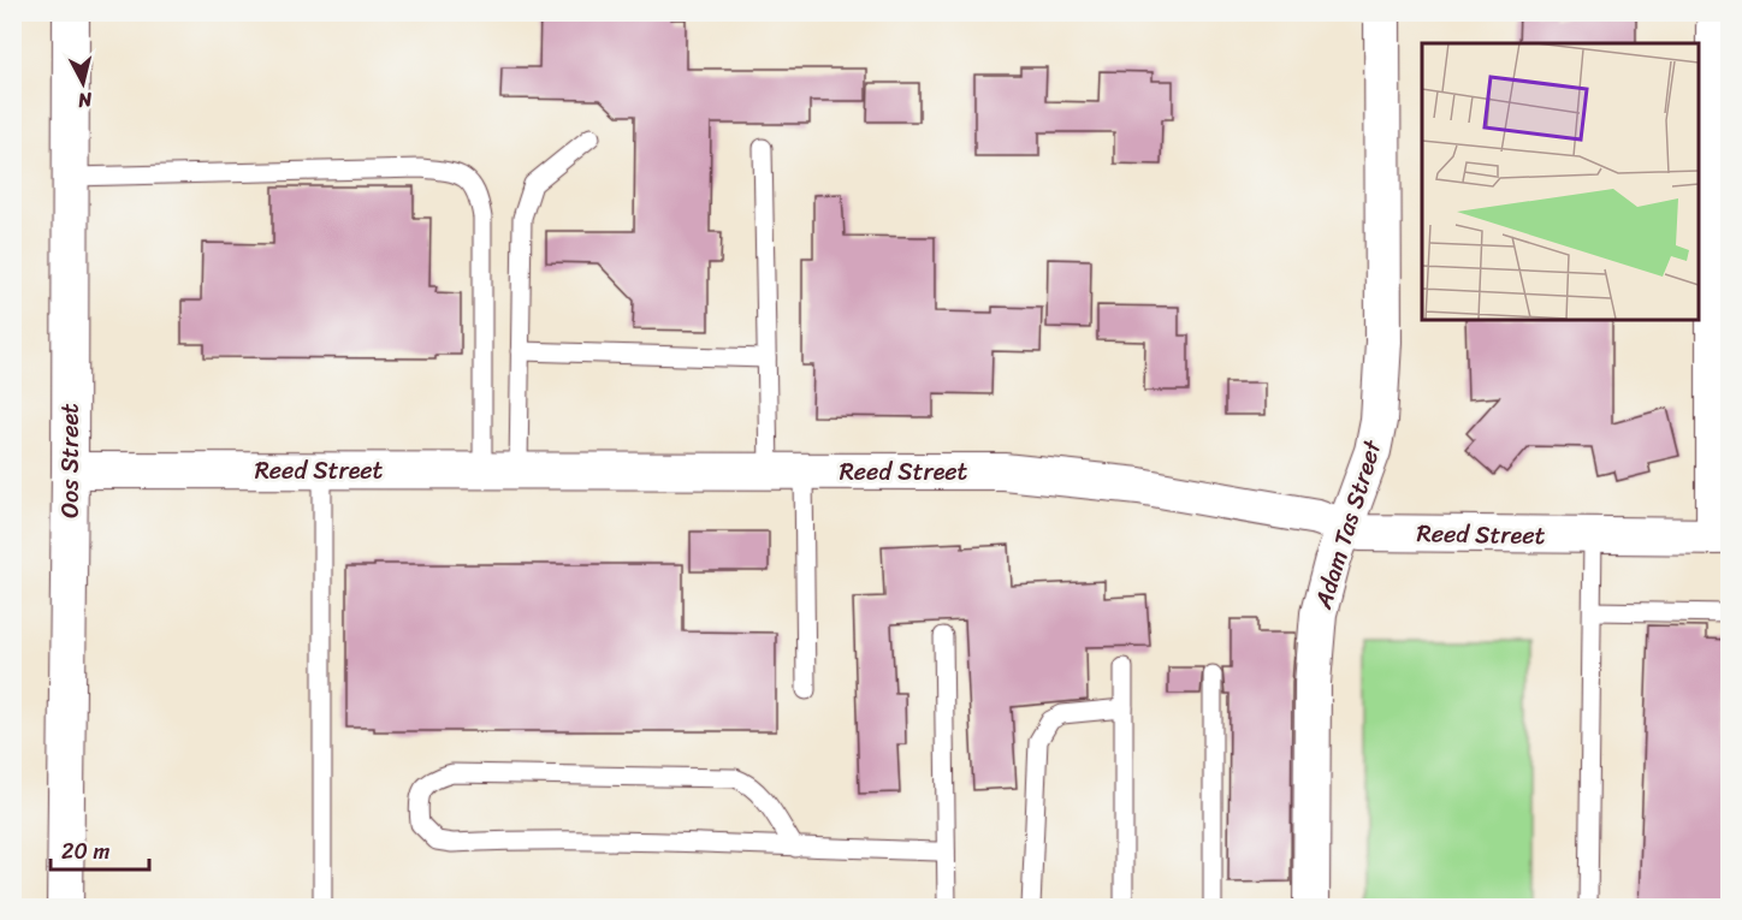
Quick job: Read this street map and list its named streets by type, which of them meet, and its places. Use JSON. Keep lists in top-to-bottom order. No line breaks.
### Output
{"streets":{"street":["Oos Street","Reed Street","Adam Tas Street"]},"crossings":[["Oos Street","Reed Street"],["Reed Street","Adam Tas Street"]],"scale_bar":"20 m","north":"bottom"}
